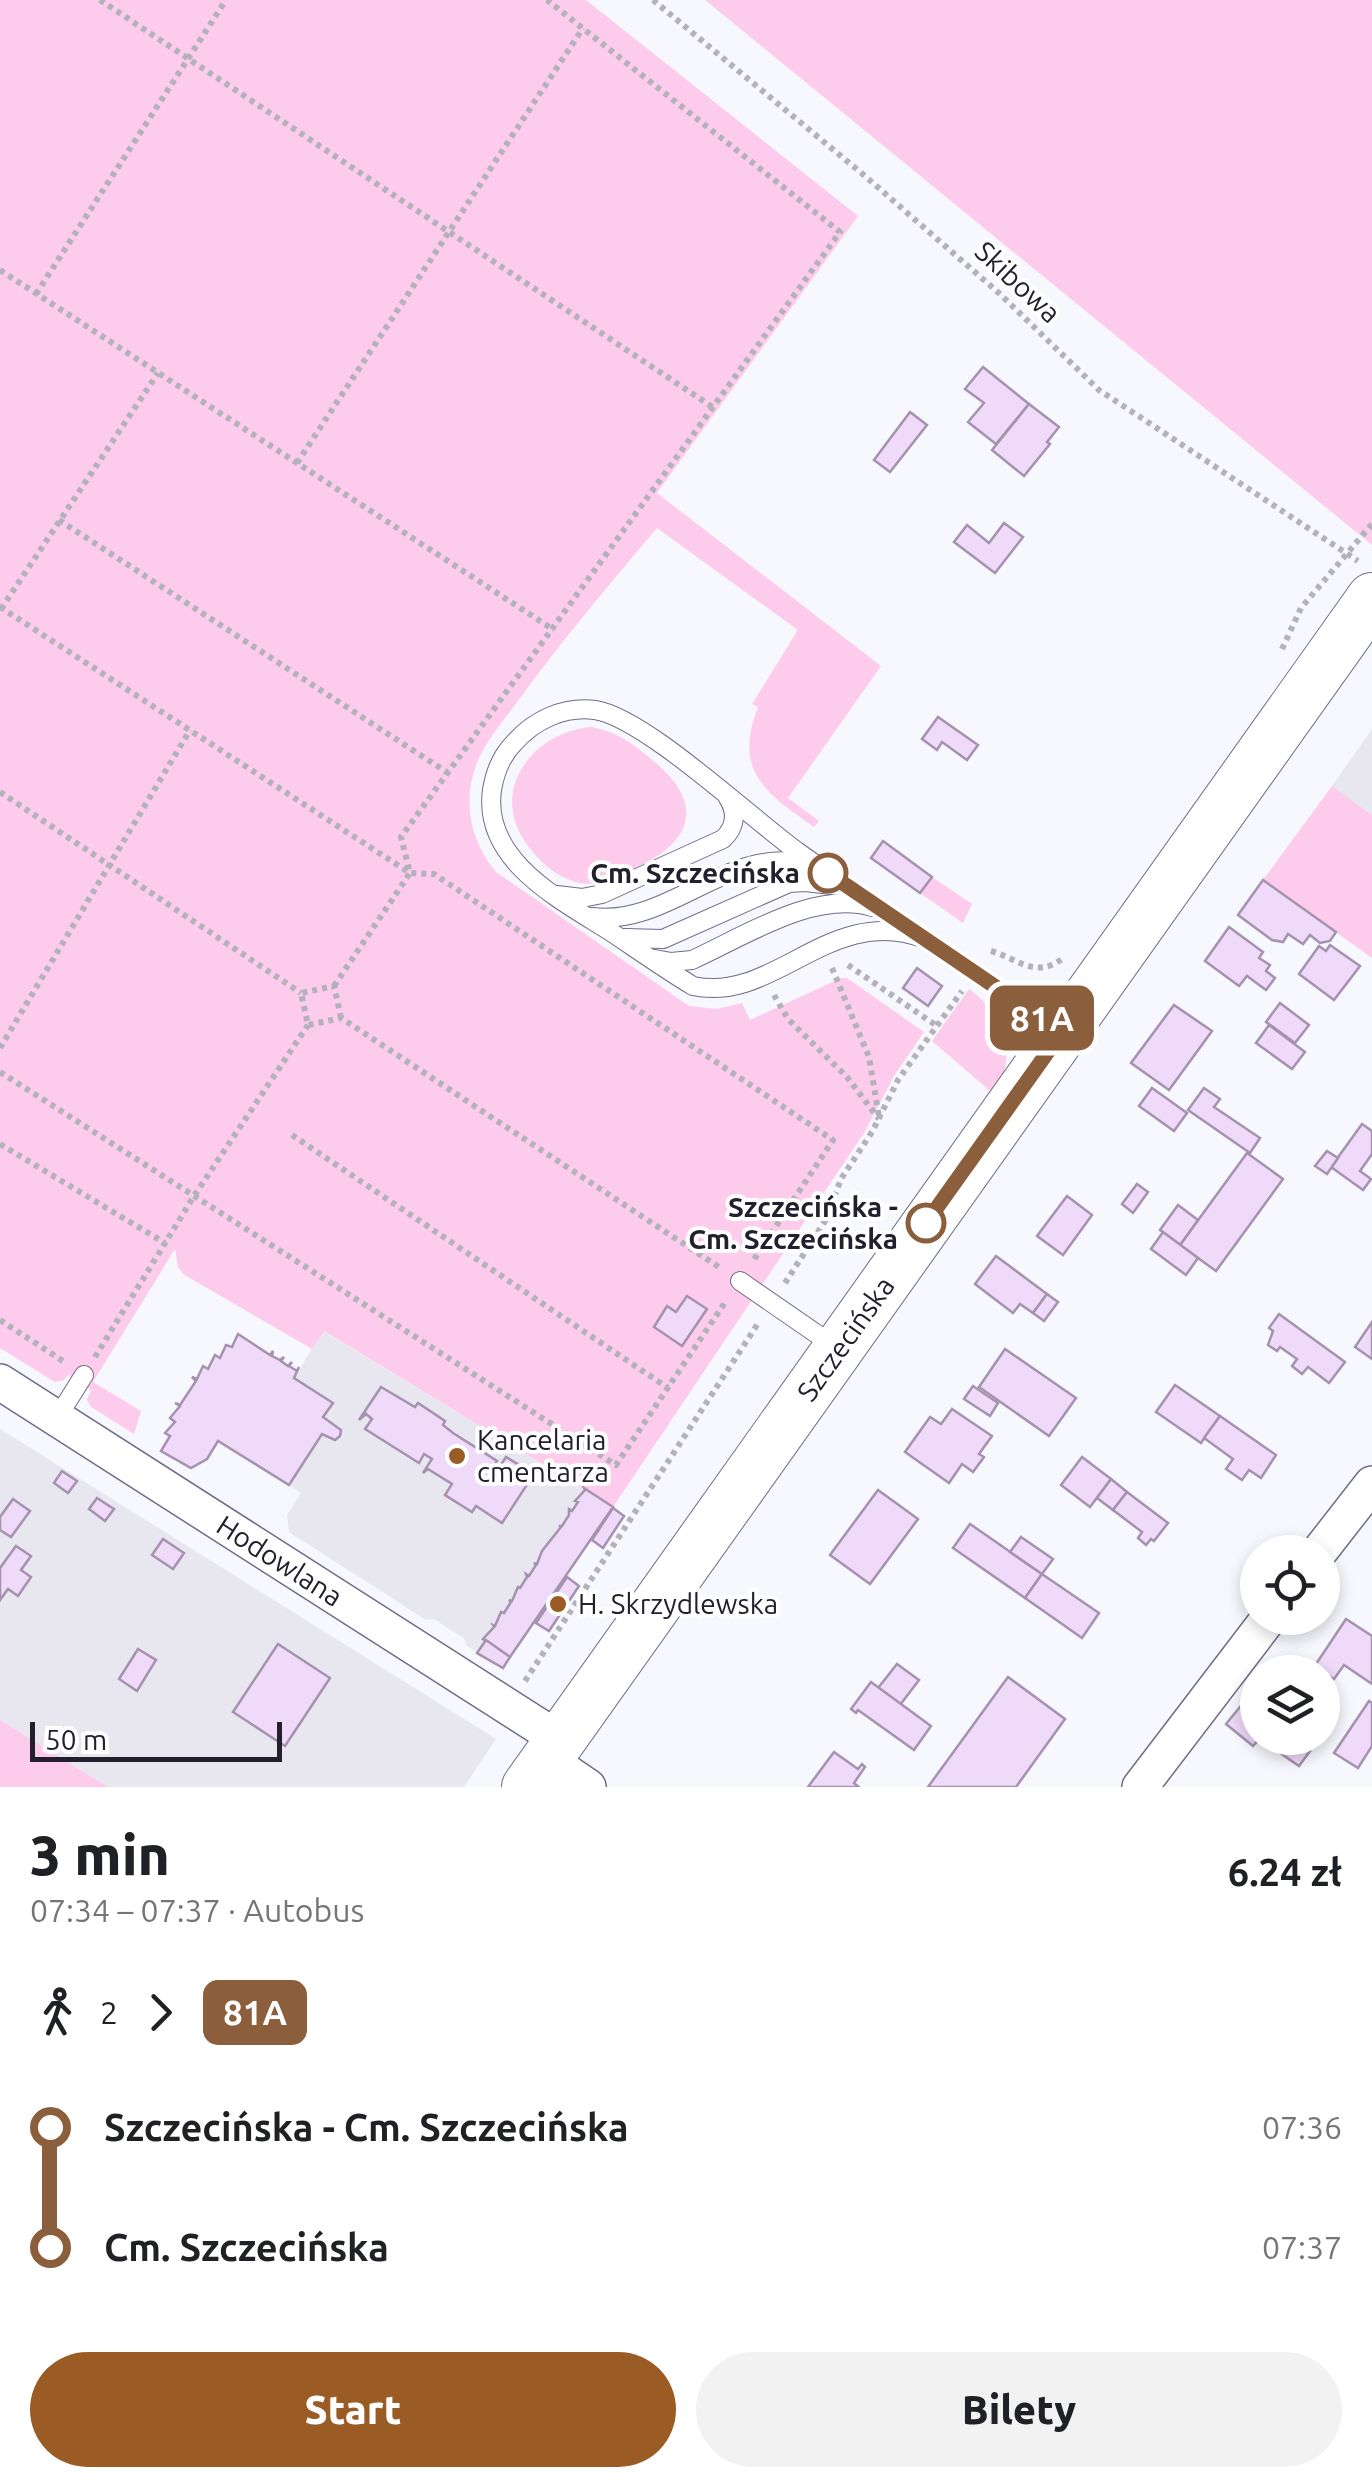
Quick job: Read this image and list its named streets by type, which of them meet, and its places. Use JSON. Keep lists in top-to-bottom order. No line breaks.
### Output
{"streets":{"main road":["Szczecińska"],"street":["Hodowlana"],"path":["Skibowa"]},"crossings":[["Szczecińska","Hodowlana"]],"places":["Cm. Szczecińska","Szczecińska - Cm. Szczecińska","Kancelaria cmentarza","H. Skrzydlewska"],"lines":["bus line 81A"],"scale_bar":"50 m","page":{"on_map":"81A","scale":"50 m","heading":["3 min","07:34 – 07:37 · Autobus","6.24 zł"],"legs":["2","81A"],"list":[{"name":"Szczecińska - Cm. Szczecińska","value":"07:36"},{"name":"Cm. Szczecińska","value":"07:37"}],"buttons":["Start","Bilety"]}}
